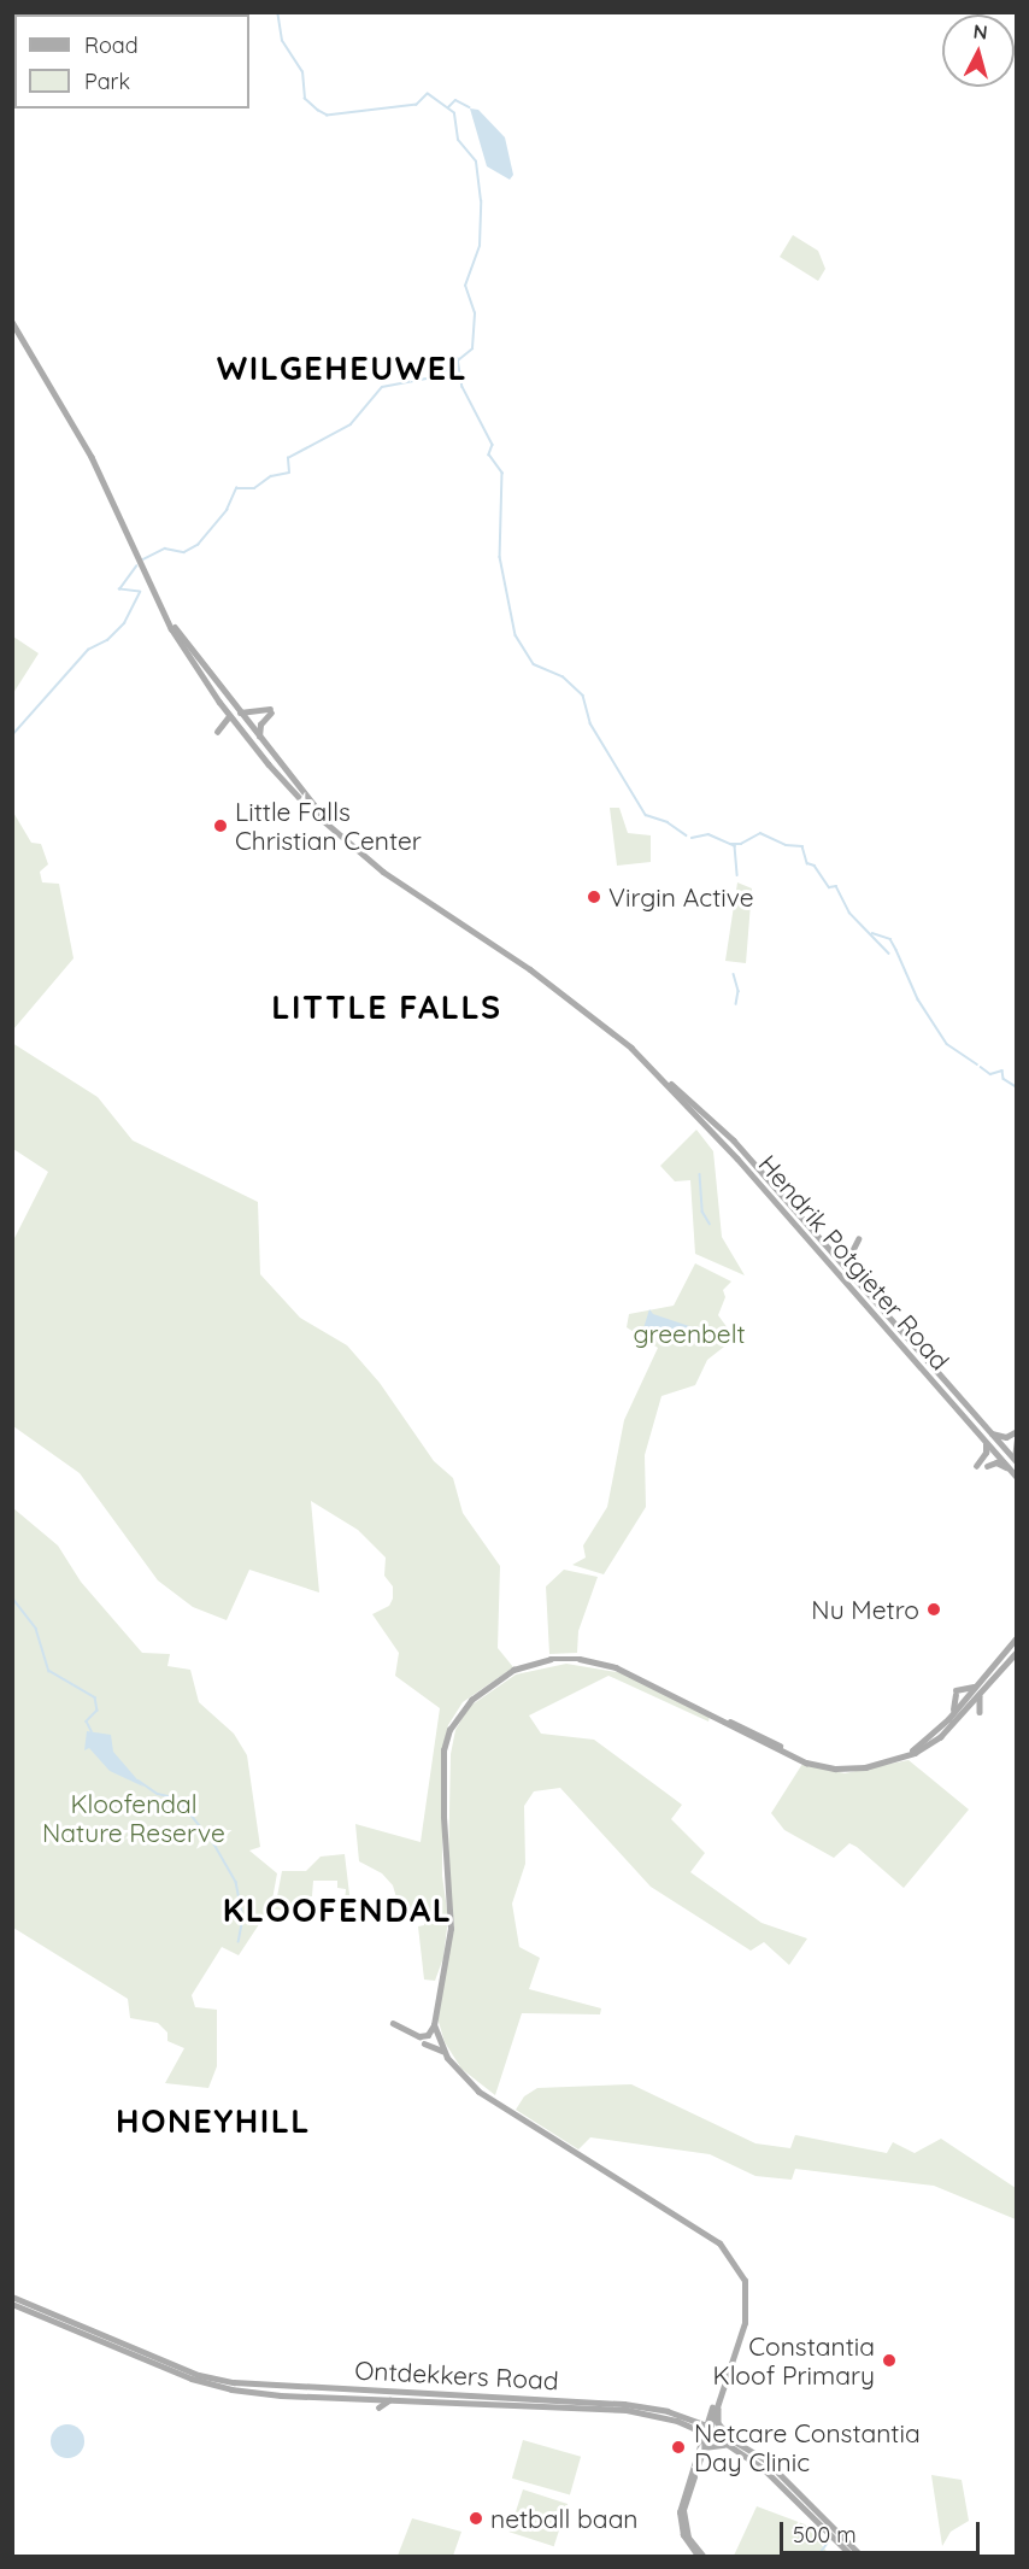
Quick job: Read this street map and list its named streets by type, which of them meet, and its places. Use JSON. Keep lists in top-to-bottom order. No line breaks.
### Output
{"streets":{"main road":["Hendrik Potgieter Road","Ontdekkers Road"]},"districts":["WILGEHEUWEL","LITTLE FALLS","KLOOFENDAL","HONEYHILL"],"parks":["greenbelt","Kloofendal Nature Reserve"],"places":["Little Falls Christian Center","Virgin Active","Nu Metro","Constantia Kloof Primary","Netcare Constantia Day Clinic","netball baan"],"legend":["Road","Park"],"scale_bar":"500 m","north":"top"}
